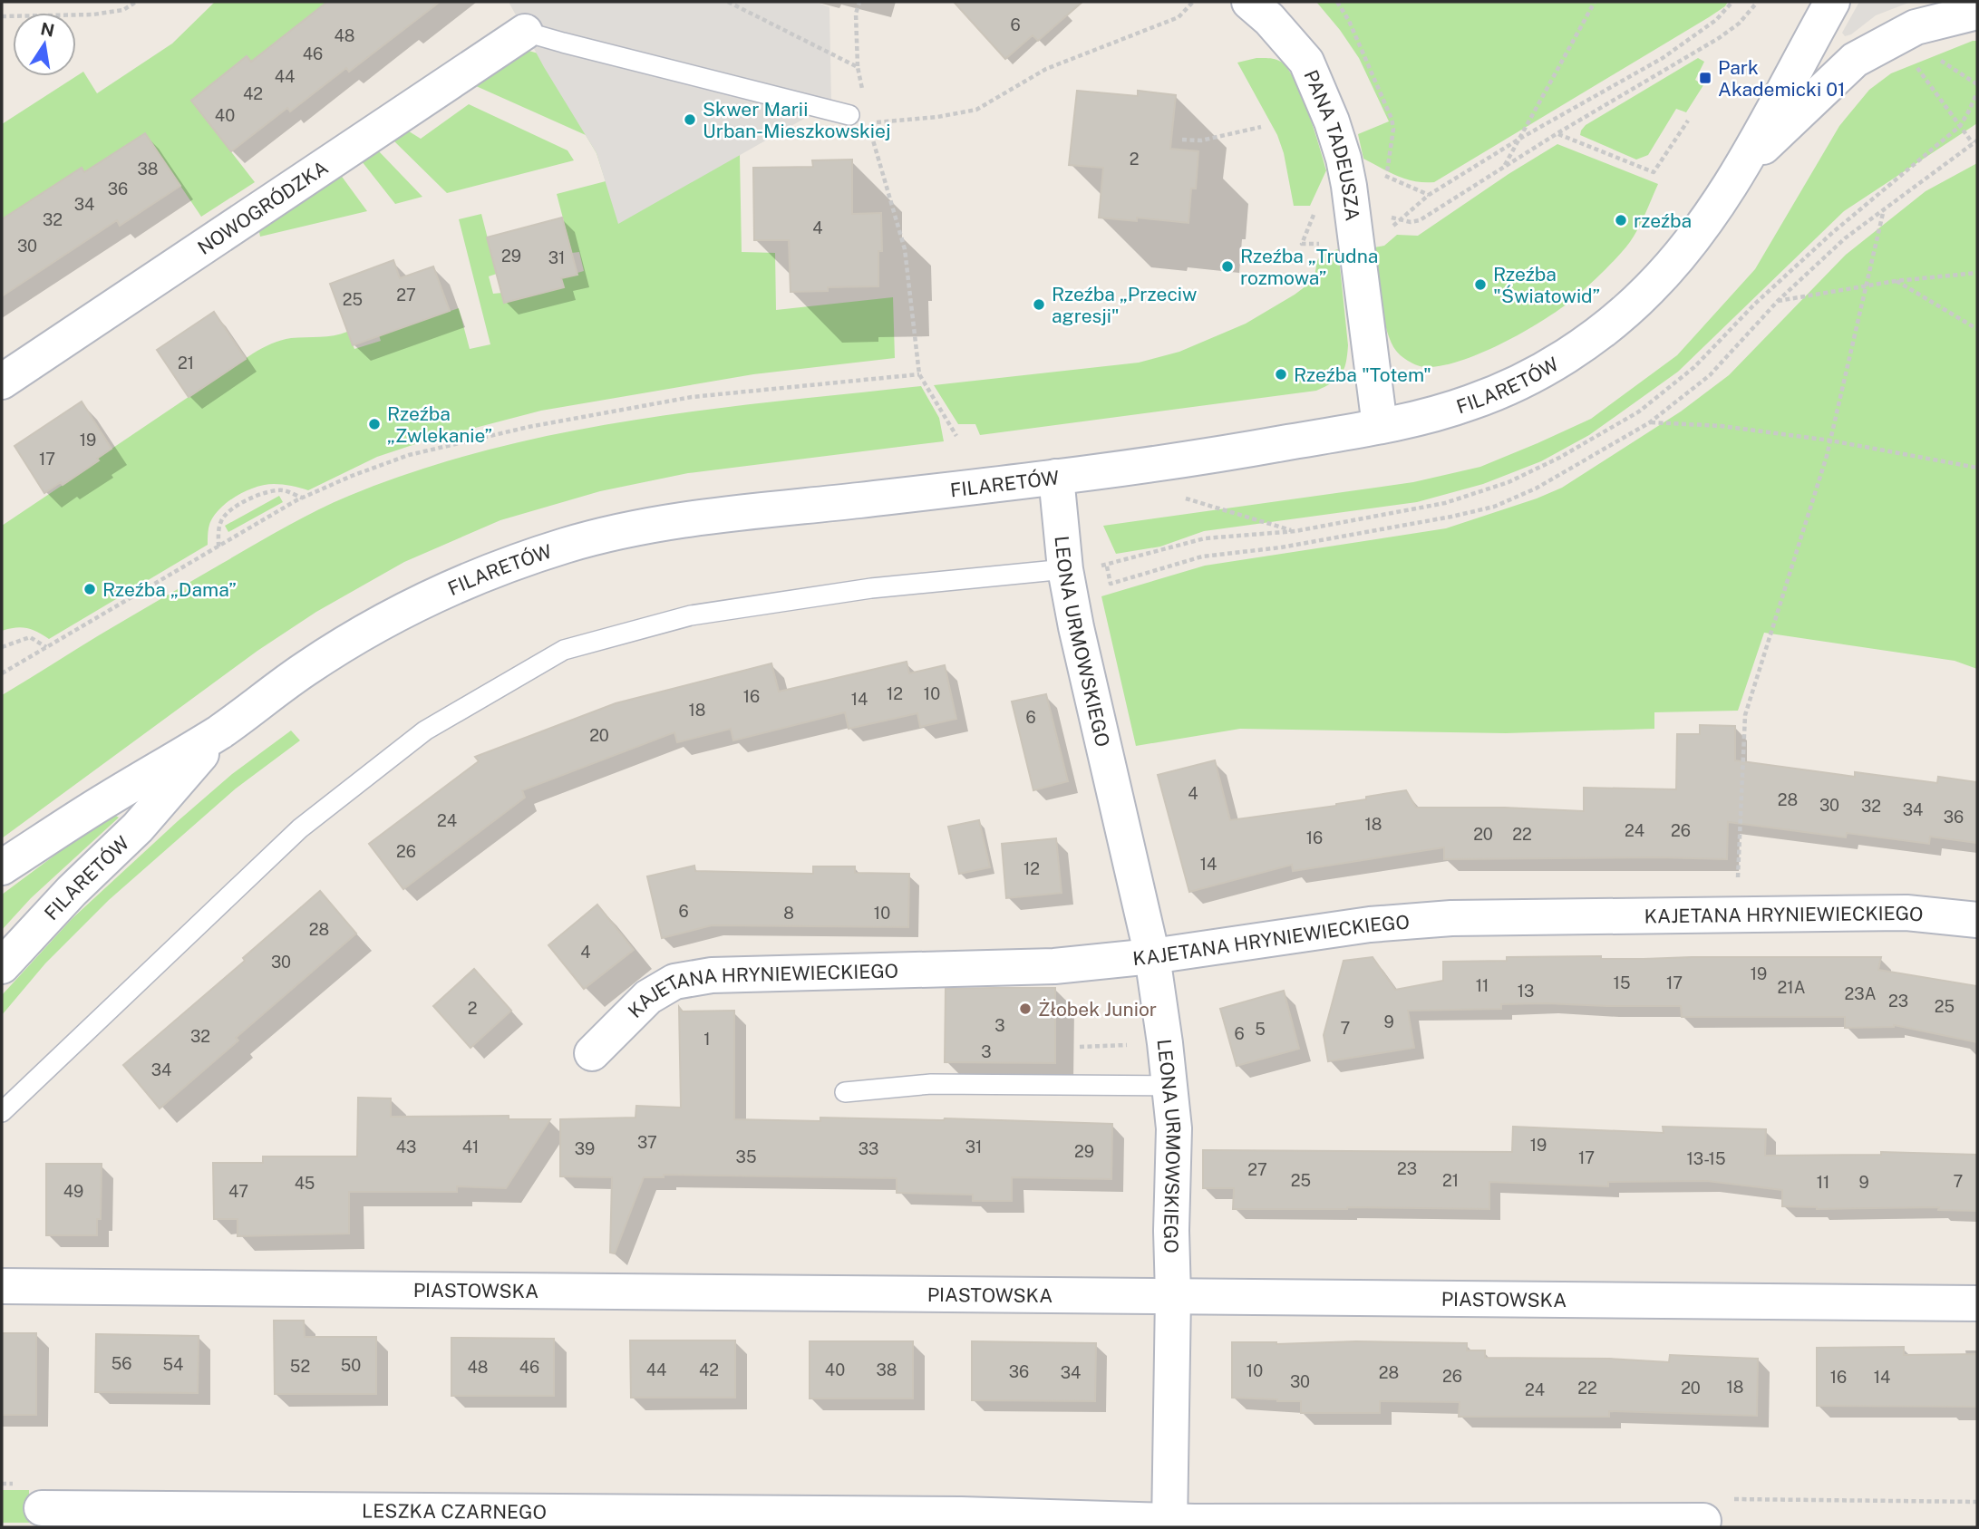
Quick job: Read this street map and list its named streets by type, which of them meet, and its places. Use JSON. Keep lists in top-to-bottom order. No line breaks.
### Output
{"streets":{"street":["PANA TADEUSZA","NOWOGRÓDZKA","FILARETÓW","LEONA URMOWSKIEGO","KAJETANA HRYNIEWIECKIEGO","PIASTOWSKA","LESZKA CZARNEGO"]},"crossings":[["PANA TADEUSZA","FILARETÓW"],["FILARETÓW","LEONA URMOWSKIEGO"],["LEONA URMOWSKIEGO","KAJETANA HRYNIEWIECKIEGO"],["LEONA URMOWSKIEGO","PIASTOWSKA"],["LEONA URMOWSKIEGO","LESZKA CZARNEGO"]],"places":{"transit":["Park Akademicki 01"],"other":["Skwer Marii Urban-Mieszkowskiej","rzeźba","Rzeźba „Trudna rozmowa”","Rzeźba \"Światowid”","Rzeźba „Przeciw agresji\"","Rzeźba \"Totem\"","Rzeźba „Zwlekanie”","Rzeźba „Dama”","Żłobek Junior"]},"house_numbers":["6","48","46","44","42","40","2","38","36","34","32","4","30","29","31","27","25","21","19","17","12","10","16","14","18","6","20","4","28","30","32","34","36","24","18","24","26","20","22","16","26","14","12","6","8","10","28","4","30","19","15","17","11","21A","13","23A","23","25","2","9","3","7","5","6","32","1","3","34","37","19","43","41","31","39","33","29","35","17","13-15","23","27","25","21","7","11","9","45","49","47","56","54","50","52","48","46","44","42","40","38","10","36","34","28","26","16","14","30","18","22","20","24"],"north":"top"}
